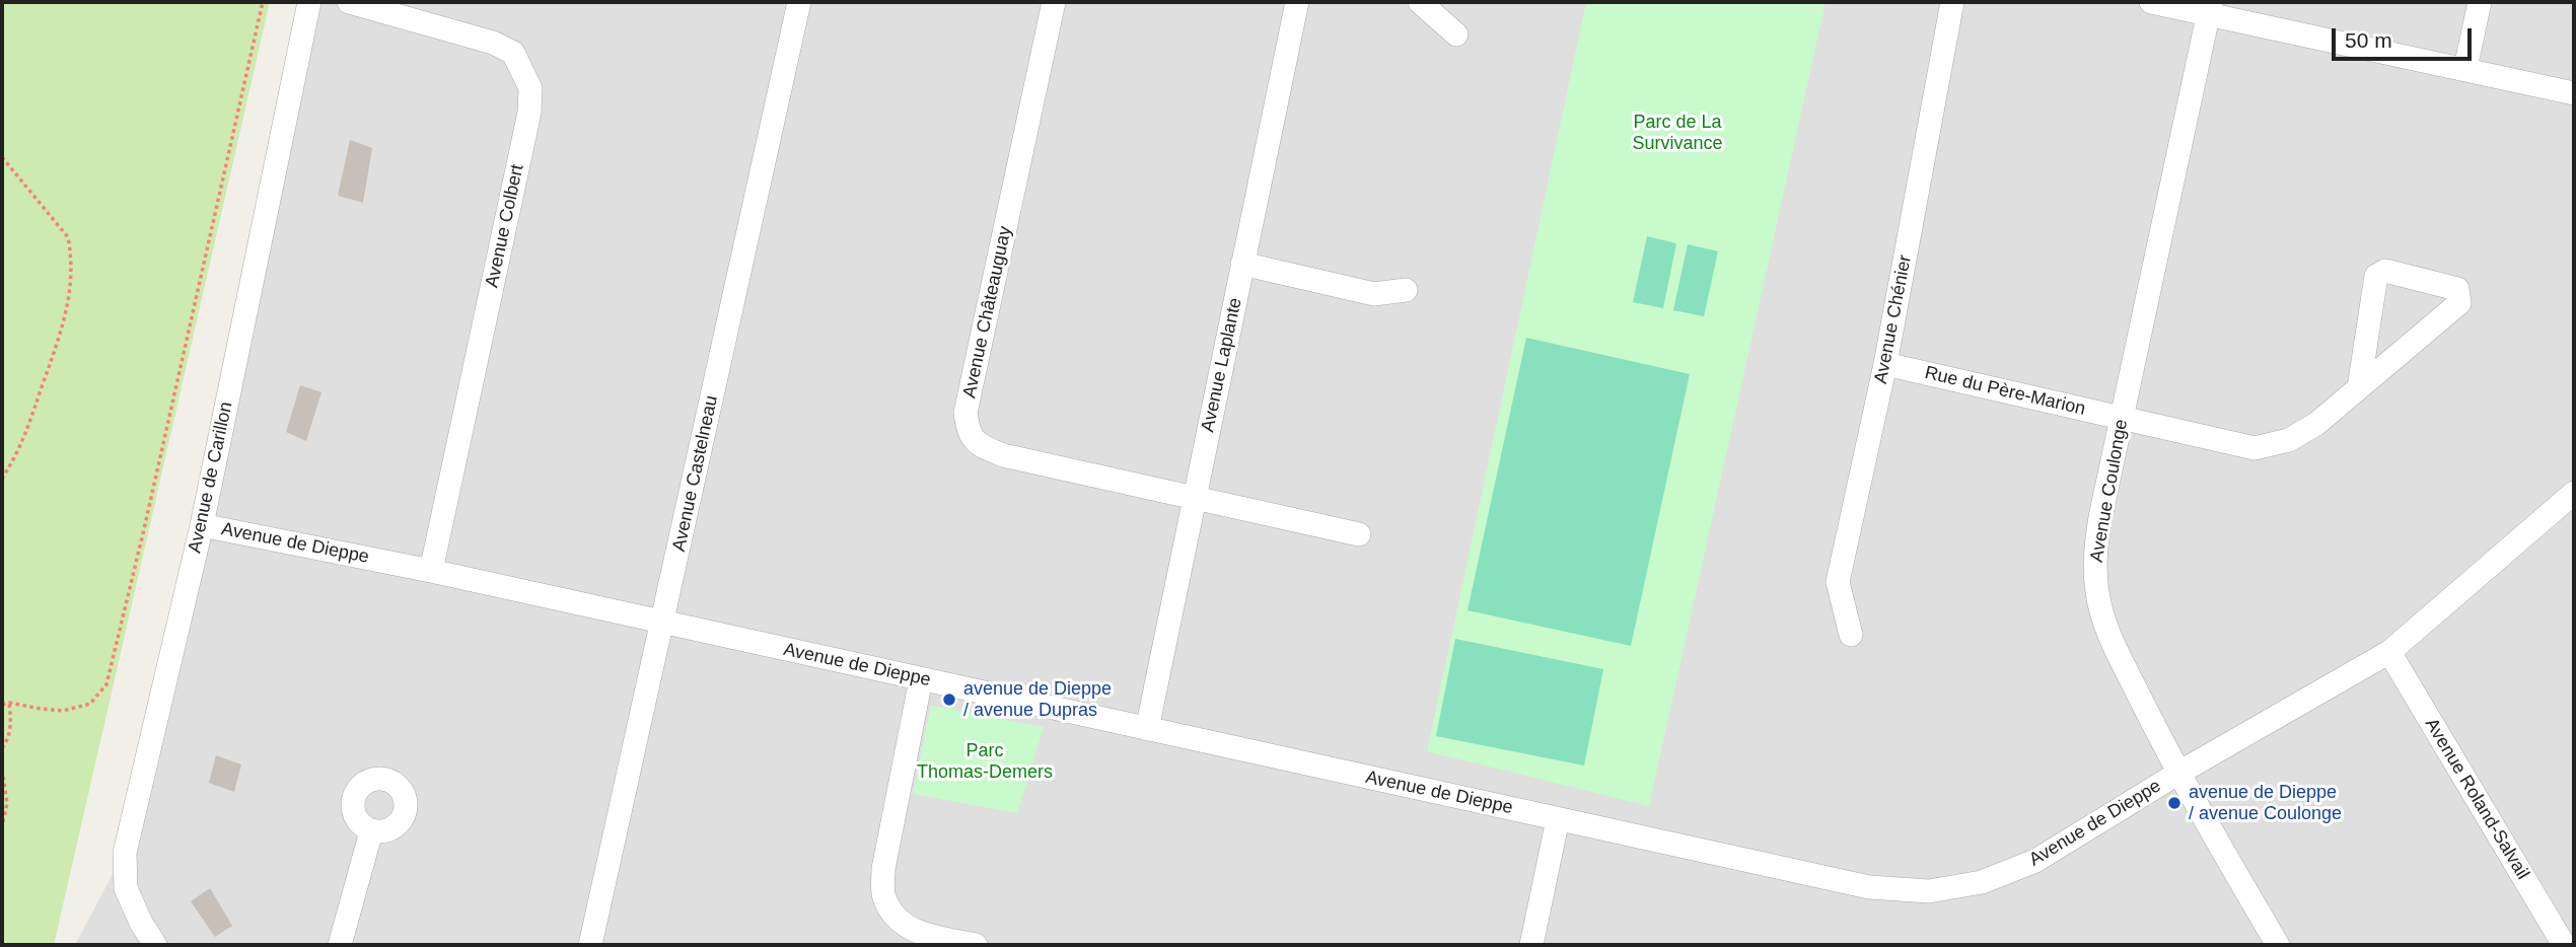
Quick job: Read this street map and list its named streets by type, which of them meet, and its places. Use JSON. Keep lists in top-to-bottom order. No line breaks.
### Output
{"streets":{"street":["Avenue Colbert","Avenue Châteauguay","Avenue Chénier","Avenue Laplante","Rue du Père-Marion","Avenue Castelneau","Avenue de Carillon","Avenue Coulonge","Avenue de Dieppe","Avenue Roland-Salvail"]},"crossings":[["Avenue Colbert","Avenue de Dieppe"],["Avenue Châteauguay","Avenue Laplante"],["Avenue Chénier","Rue du Père-Marion"],["Avenue Laplante","Avenue de Dieppe"],["Rue du Père-Marion","Avenue Coulonge"],["Avenue Castelneau","Avenue de Dieppe"],["Avenue de Carillon","Avenue de Dieppe"],["Avenue Coulonge","Avenue de Dieppe"],["Avenue de Dieppe","Avenue Roland-Salvail"]],"parks":["Parc de La Survivance","Parc Thomas-Demers"],"places":["avenue de Dieppe / avenue Dupras","avenue de Dieppe / avenue Coulonge"],"scale_bar":"50 m"}
